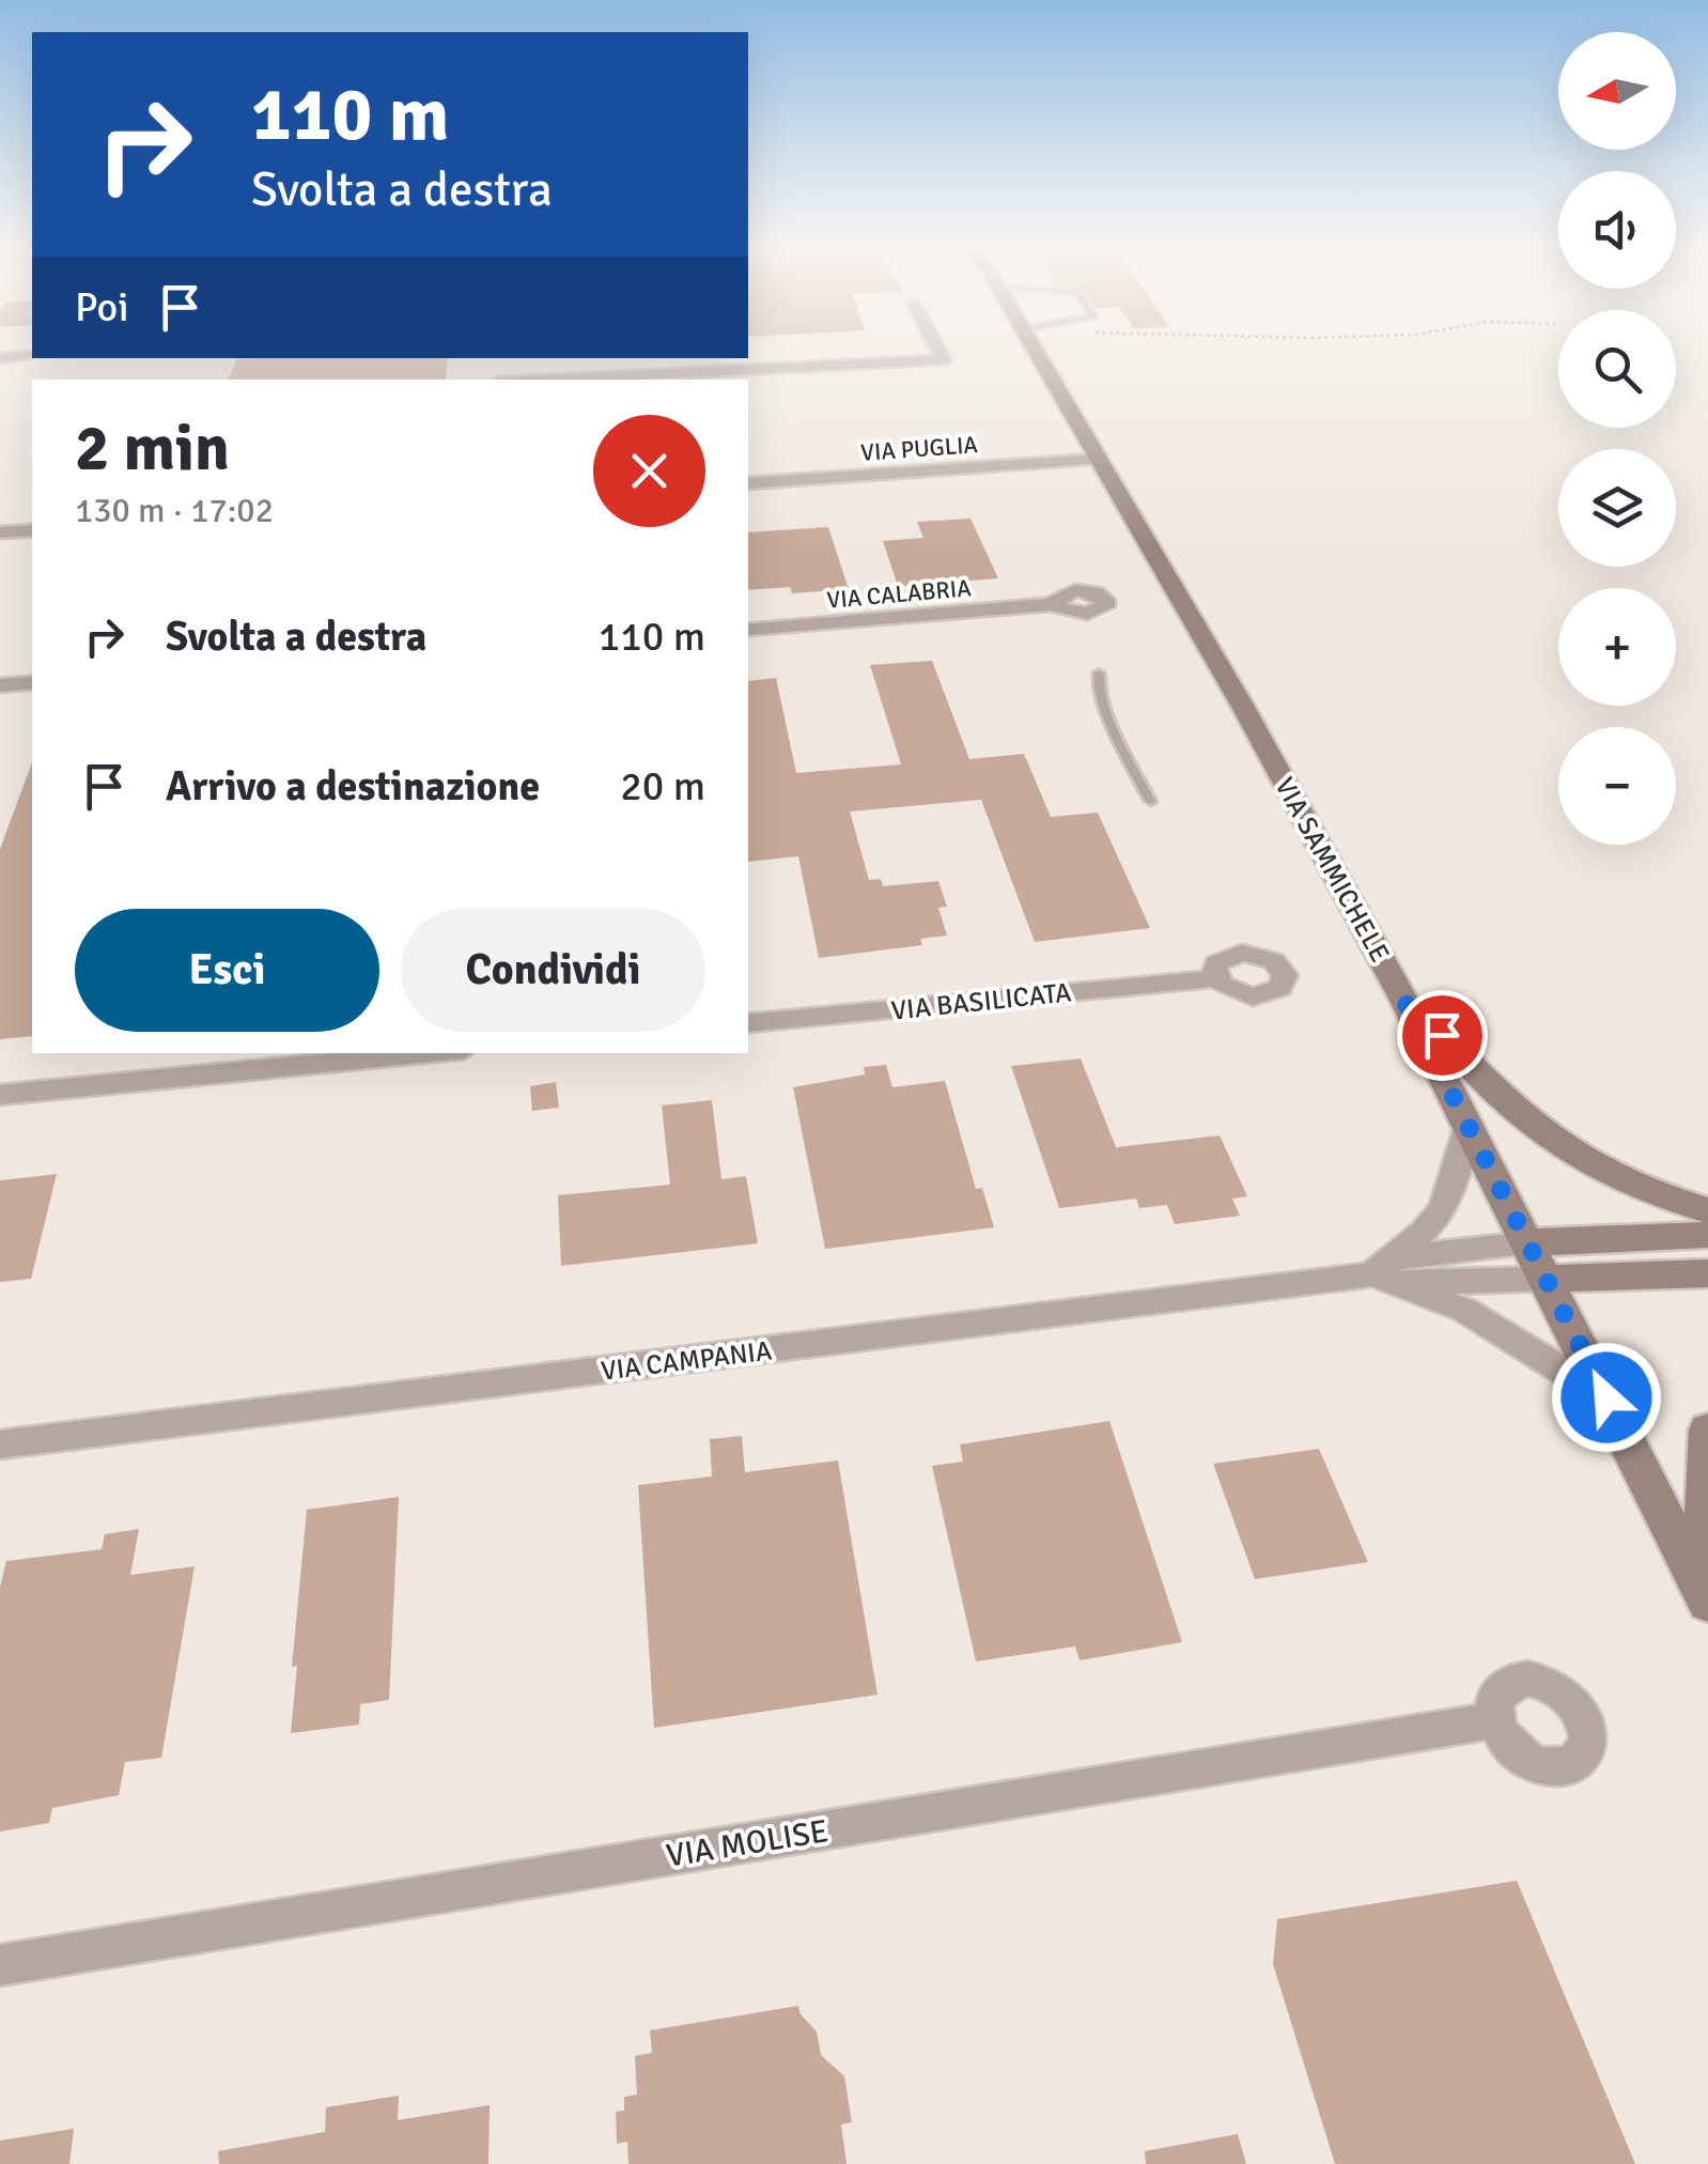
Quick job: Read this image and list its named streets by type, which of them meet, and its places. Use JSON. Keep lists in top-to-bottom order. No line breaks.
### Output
{"streets":{"main road":["VIA SAMMICHELE"],"street":["VIA PUGLIA","VIA CALABRIA","VIA BASILICATA","VIA CAMPANIA","VIA MOLISE"]},"crossings":[["VIA PUGLIA","VIA SAMMICHELE"],["VIA SAMMICHELE","VIA CAMPANIA"]],"north":"left","page":{"map_buttons":["+","−"],"turn":["110 m","Svolta a destra"],"then":"Poi","heading":["2 min","130 m · 17:02"],"list":[{"name":"Svolta a destra","value":"110 m"},{"name":"Arrivo a destinazione","value":"20 m"}],"buttons":["Esci","Condividi"]}}
